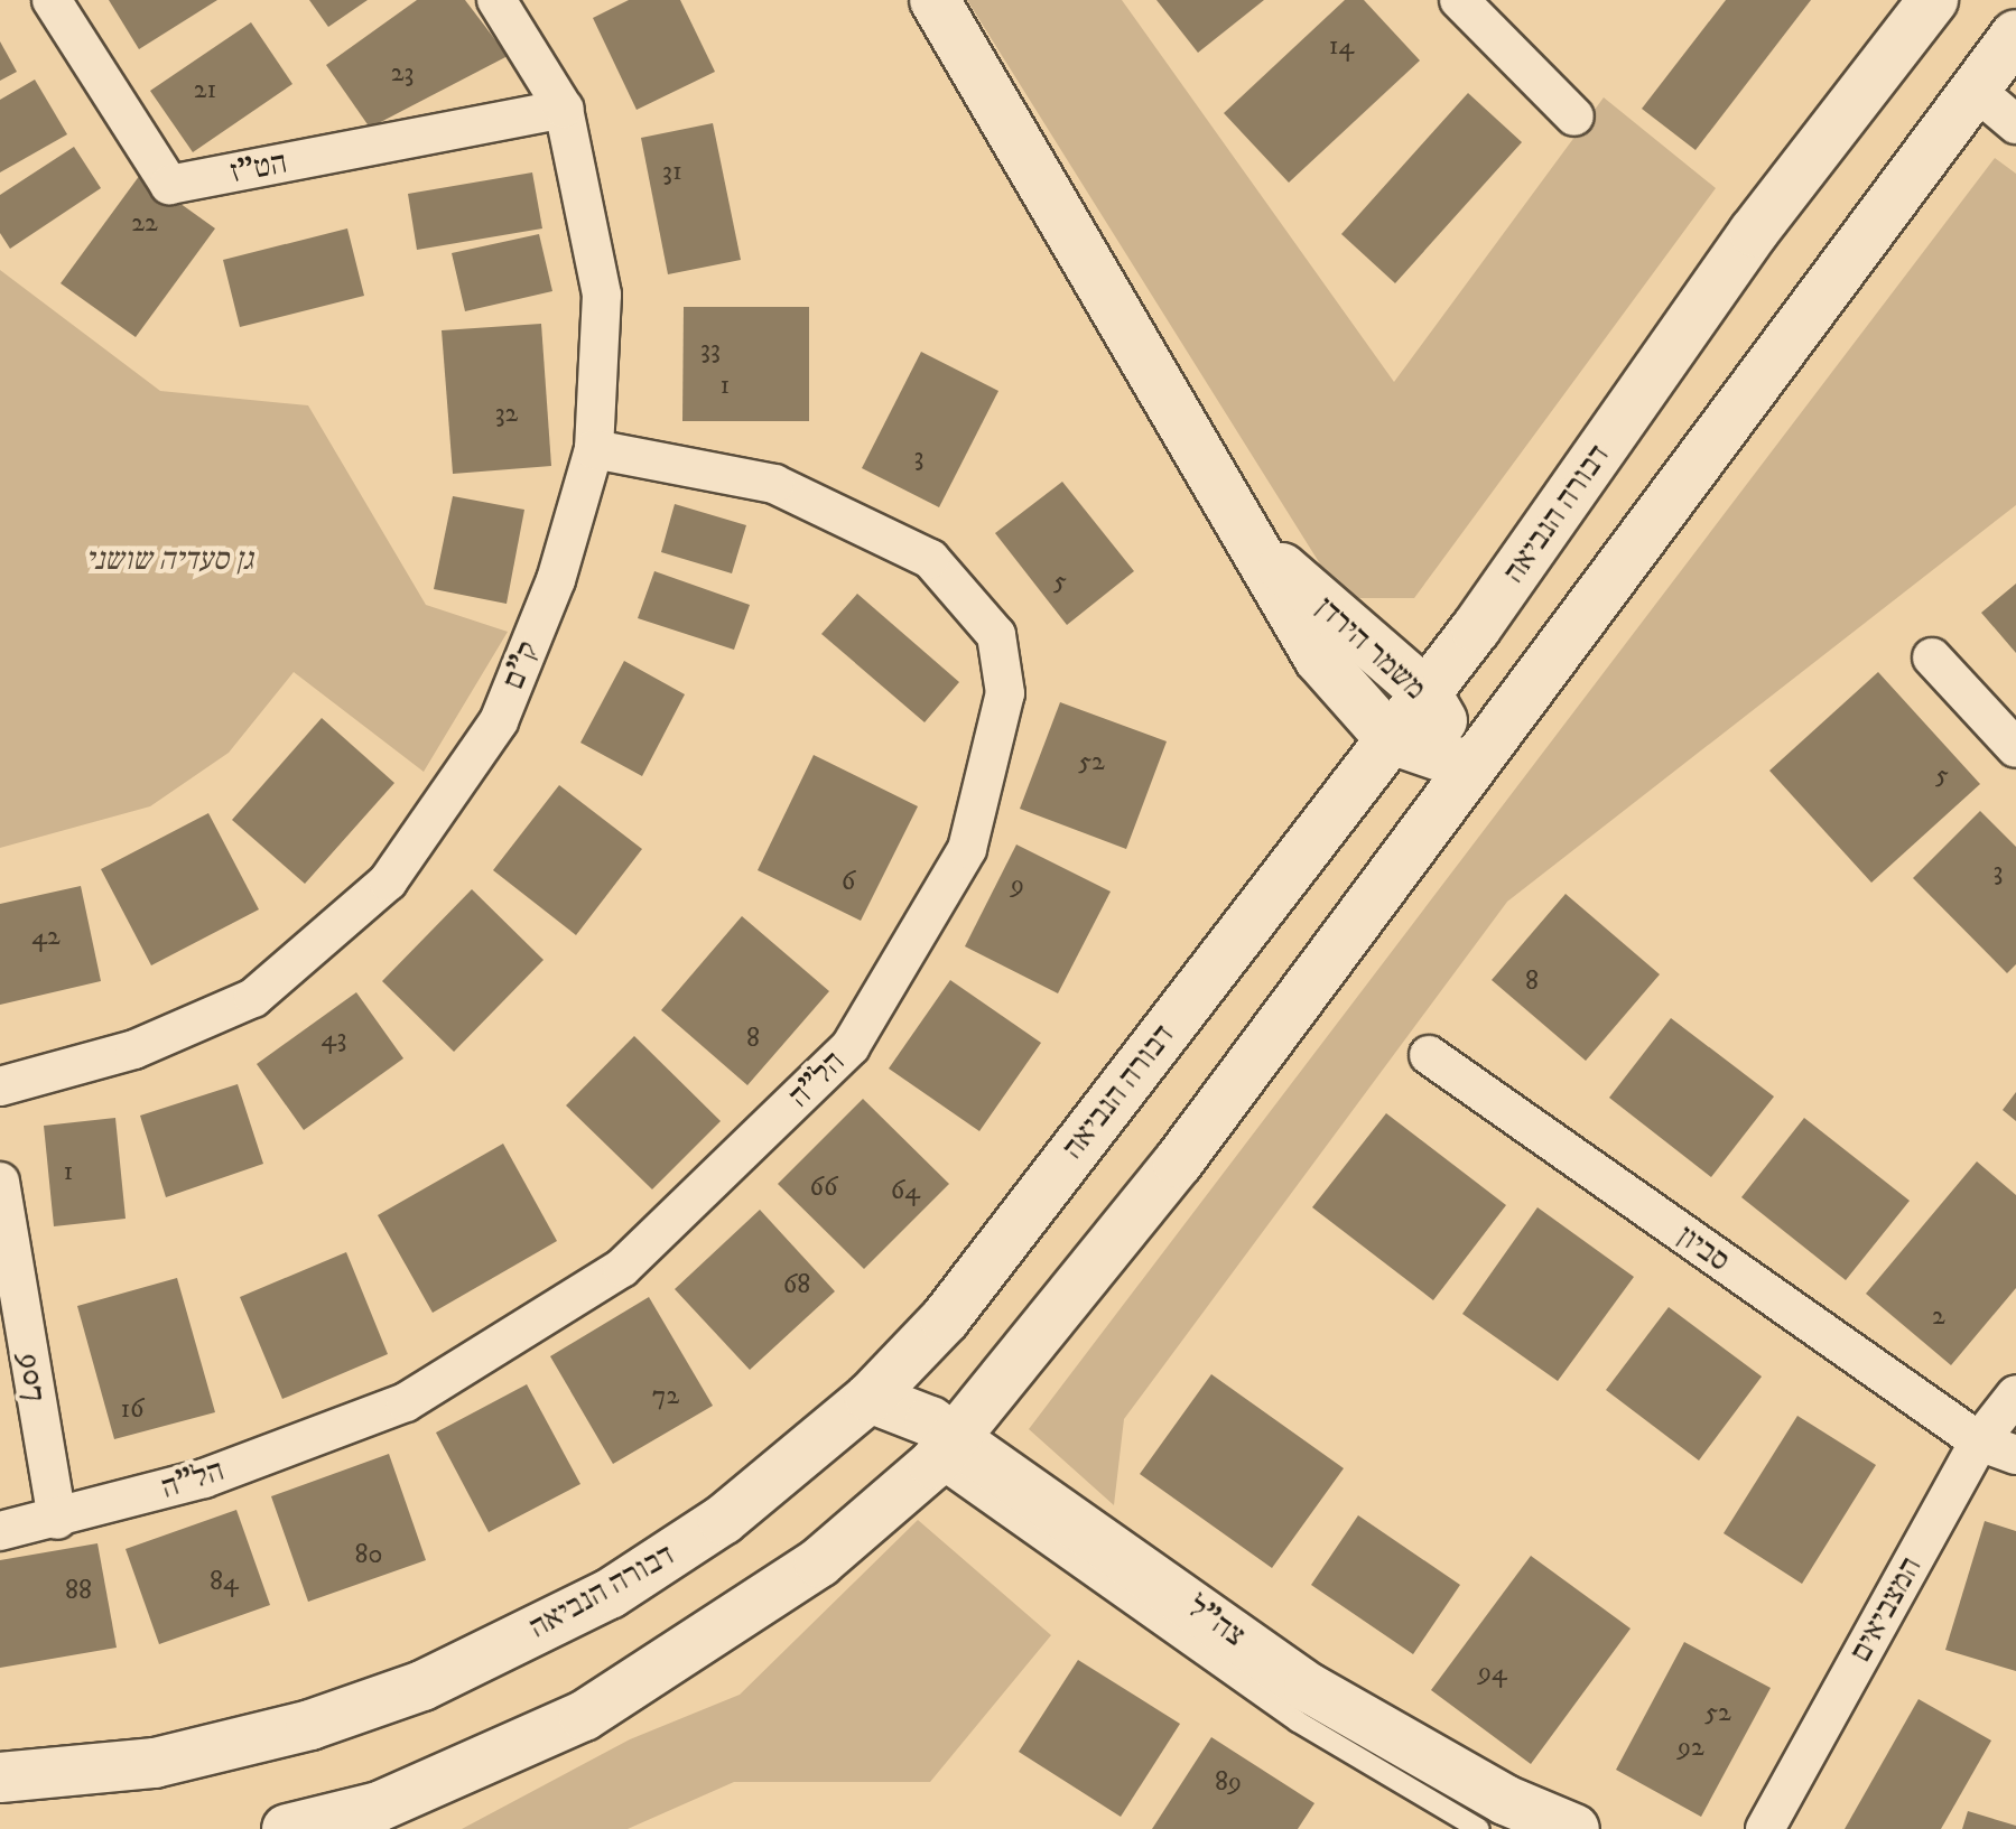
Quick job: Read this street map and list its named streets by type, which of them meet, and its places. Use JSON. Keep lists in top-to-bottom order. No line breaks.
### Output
{"streets":{"street":["הט\"ז","דבורה הנביאה","משמר הירדן","ק\"ם","הל\"ה","סביון","907","המצביאים","צה\"ל"]},"crossings":[["הט\"ז","ק\"ם"],["דבורה הנביאה","משמר הירדן"],["דבורה הנביאה","צה\"ל"],["ק\"ם","הל\"ה"],["הל\"ה","907"],["סביון","המצביאים"]],"parks":["גן סעדיה שושני"],"house_numbers":["14","23","21","31","22","33","1","32","3","5","52","5","3","6","9","42","8","43","8","1","66","64","68","2","72","16","80","84","88","94","52","92","89"]}
